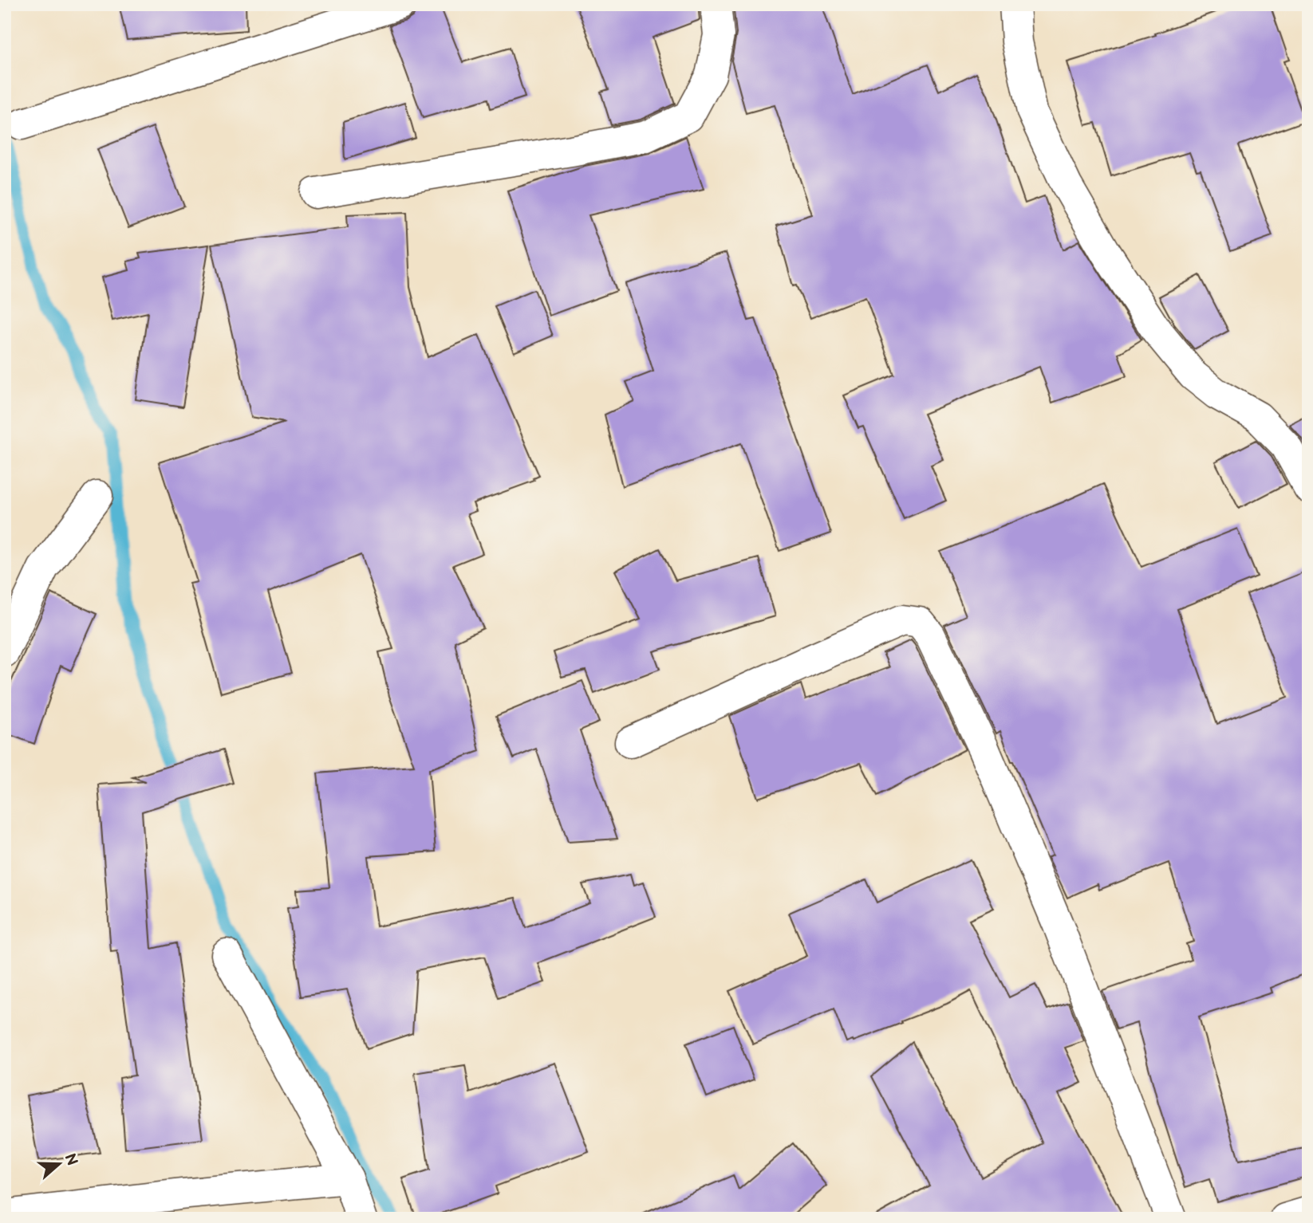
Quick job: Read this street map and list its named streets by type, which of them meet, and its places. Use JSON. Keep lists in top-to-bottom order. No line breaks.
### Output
{"north":"right"}
